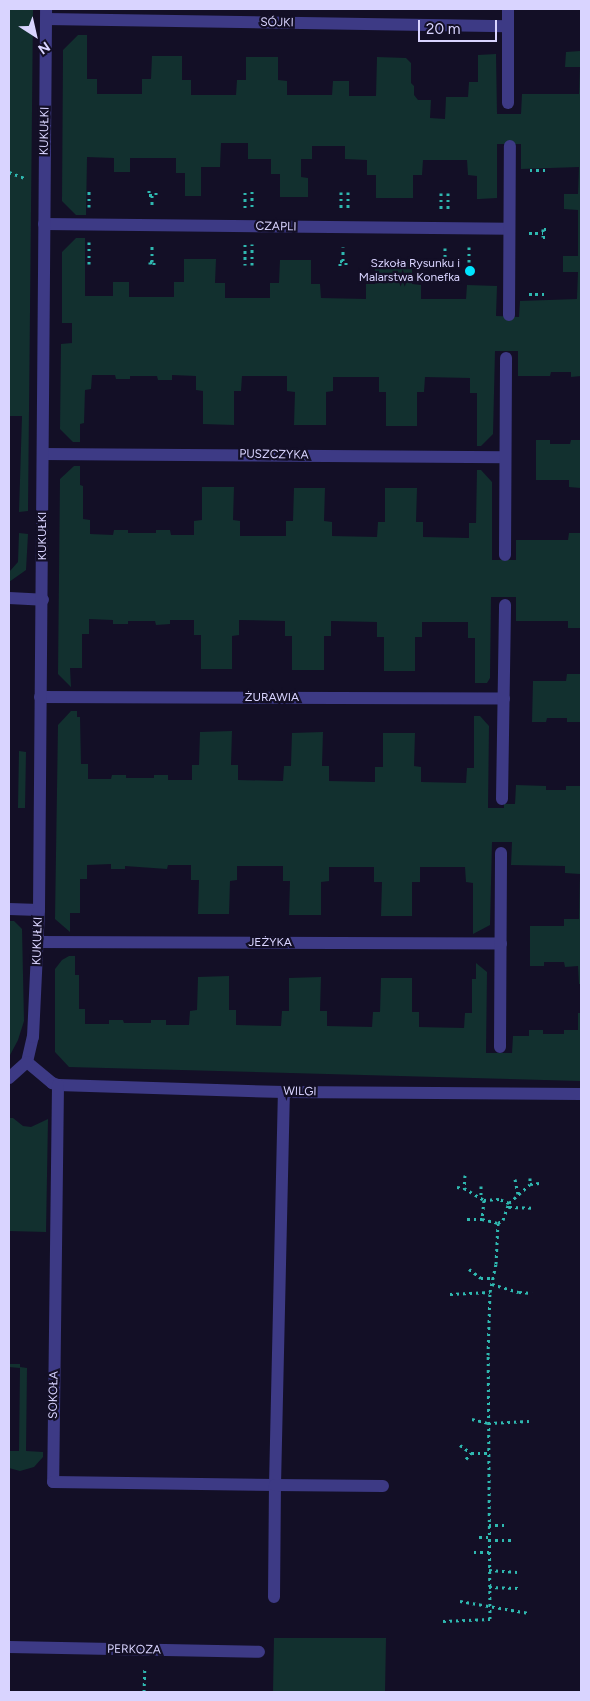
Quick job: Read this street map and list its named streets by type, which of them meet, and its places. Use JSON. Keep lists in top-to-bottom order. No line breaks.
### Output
{"streets":{"street":["SÓJKI","KUKUŁKI","CZAPLI","PUSZCZYKA","ŻURAWIA","JEŻYKA","WILGI","SOKOŁA","PERKOZA"]},"crossings":[["SÓJKI","KUKUŁKI"],["KUKUŁKI","CZAPLI"],["KUKUŁKI","PUSZCZYKA"],["KUKUŁKI","ŻURAWIA"],["KUKUŁKI","JEŻYKA"],["WILGI","SOKOŁA"]],"places":["Szkoła Rysunku i Malarstwa Konefka"],"scale_bar":"20 m","north":"bottom right"}
